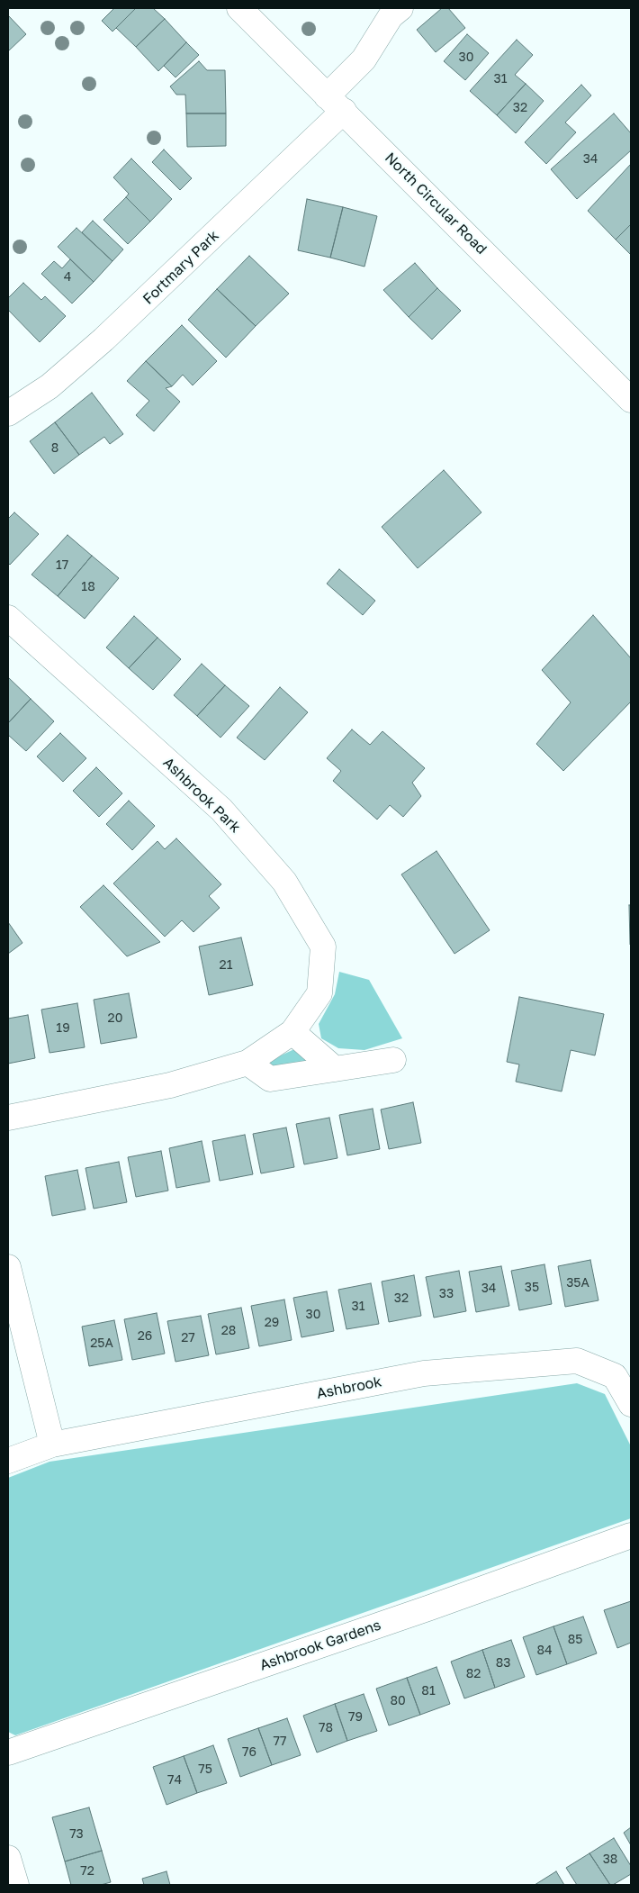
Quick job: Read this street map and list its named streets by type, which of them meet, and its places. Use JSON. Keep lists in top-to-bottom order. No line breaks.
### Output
{"streets":{"street":["North Circular Road","Fortmary Park","Ashbrook Park","Ashbrook","Ashbrook Gardens"]},"crossings":[["North Circular Road","Fortmary Park"]],"house_numbers":["30","31","32","34","4","8","17","18","21","20","19","35A","35","34","33","32","31","30","29","28","26","27","25A","85","84","83","82","81","80","79","78","77","76","75","74","73","38","72"]}
